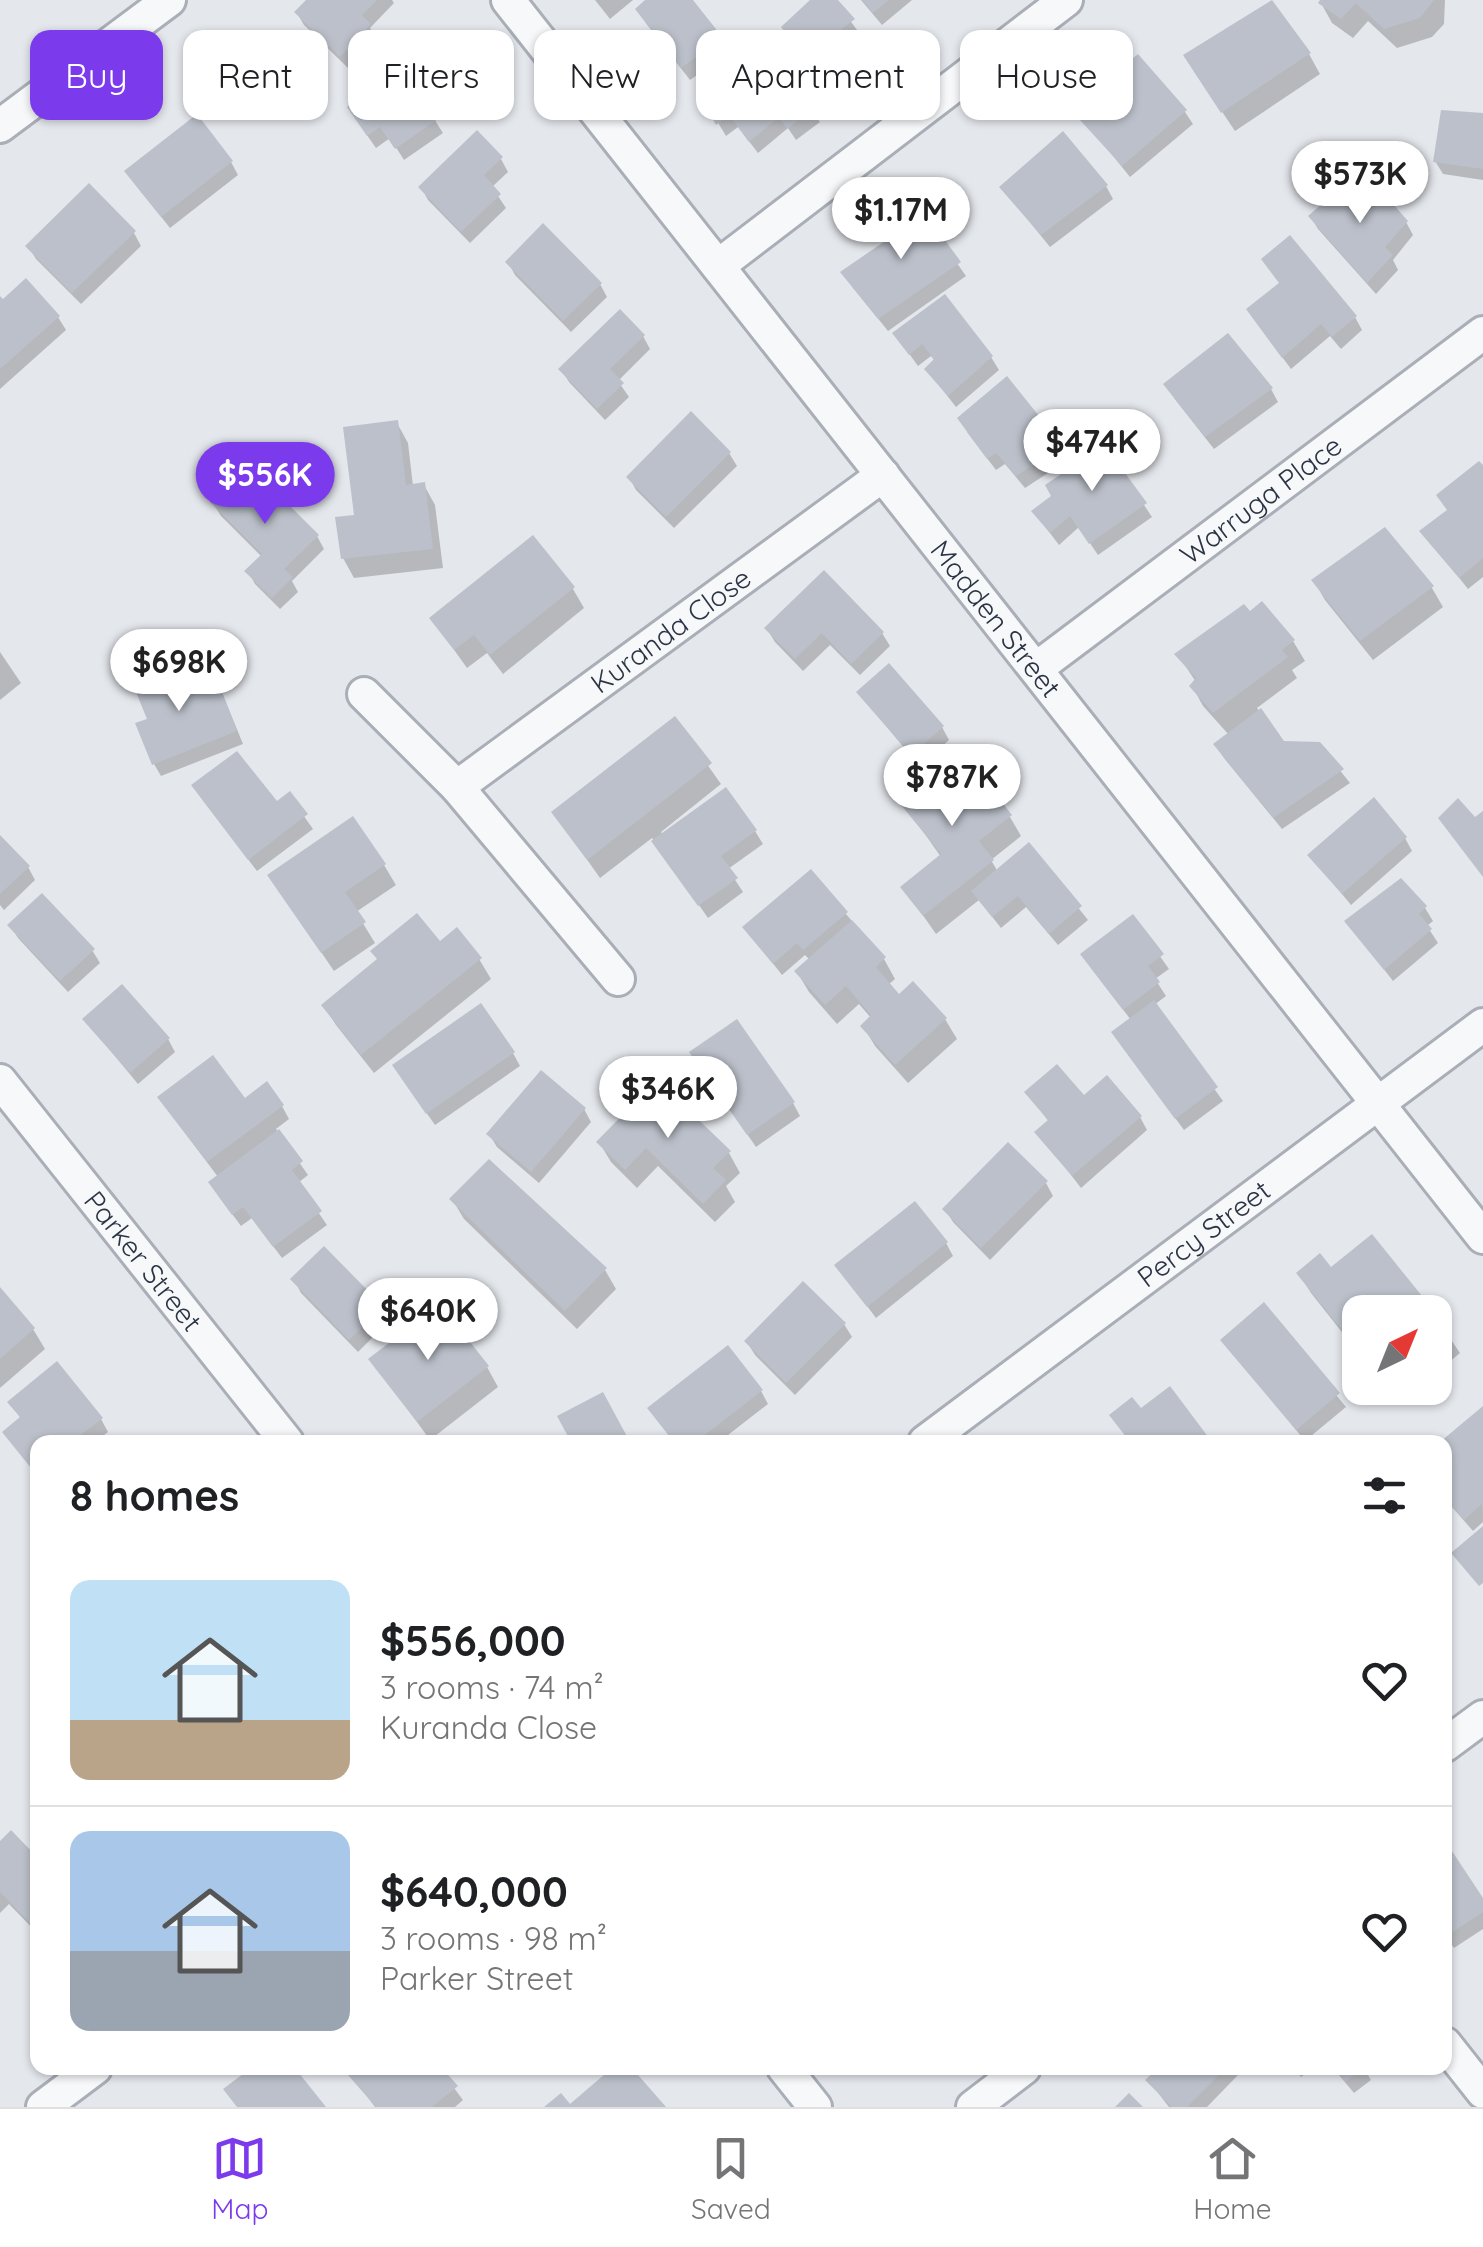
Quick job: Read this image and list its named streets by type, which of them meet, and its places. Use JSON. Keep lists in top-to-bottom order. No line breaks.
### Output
{"streets":{"street":["Warruga Place","Madden Street","Kuranda Close","Percy Street","Parker Street"]},"crossings":[["Warruga Place","Madden Street"],["Madden Street","Kuranda Close"],["Madden Street","Percy Street"]],"north":"top right","page":{"chip":["Buy","Rent","Filters","New","Apartment","House"],"price":["$573K","$1.17M","$474K","$556K","$698K","$787K","$346K","$640K"],"heading":"8 homes","list":[{"name":"$556,000","note":"3 rooms · 74 m² · Kuranda Close"},{"name":"$640,000","note":"3 rooms · 98 m² · Parker Street"}],"tabs":["Map","Saved","Home"]}}
